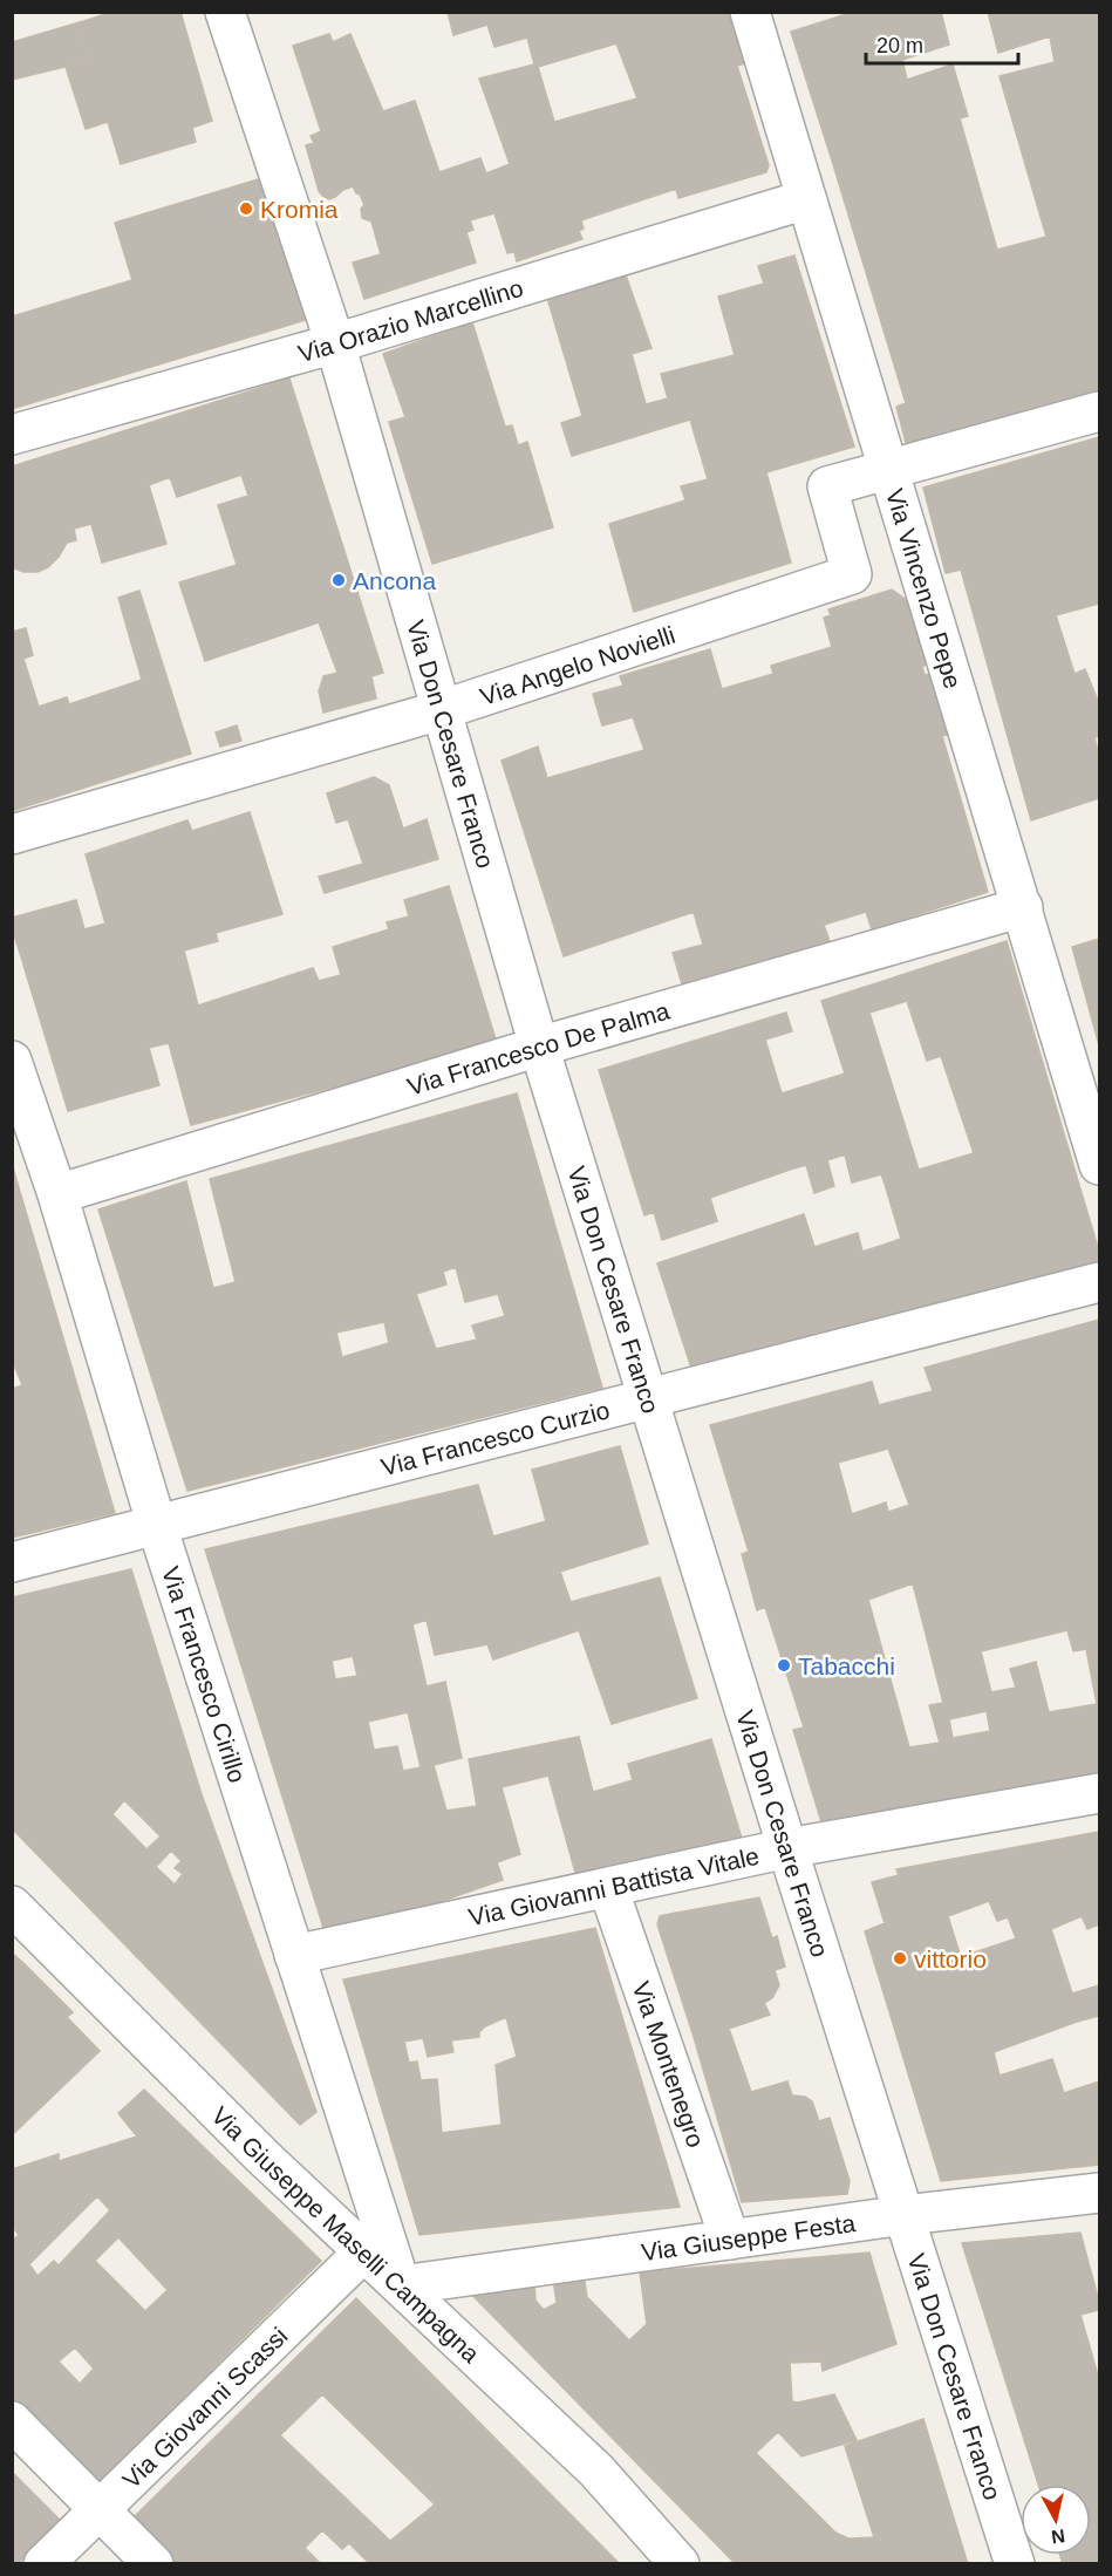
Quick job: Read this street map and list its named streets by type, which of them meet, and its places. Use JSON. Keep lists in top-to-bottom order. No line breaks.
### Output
{"streets":{"street":["Via Orazio Marcellino","Via Vincenzo Pepe","Via Angelo Novielli","Via Don Cesare Franco","Via Francesco De Palma","Via Francesco Curzio","Via Francesco Cirillo","Via Giovanni Battista Vitale","Via Montenegro","Via Giuseppe Maselli Campagna","Via Giuseppe Festa","Via Giovanni Scassi"]},"crossings":[["Via Orazio Marcellino","Via Vincenzo Pepe"],["Via Orazio Marcellino","Via Don Cesare Franco"],["Via Vincenzo Pepe","Via Angelo Novielli"],["Via Vincenzo Pepe","Via Francesco De Palma"],["Via Angelo Novielli","Via Don Cesare Franco"],["Via Don Cesare Franco","Via Francesco De Palma"],["Via Don Cesare Franco","Via Francesco Curzio"],["Via Don Cesare Franco","Via Giovanni Battista Vitale"],["Via Don Cesare Franco","Via Giuseppe Festa"],["Via Francesco De Palma","Via Francesco Cirillo"],["Via Francesco Curzio","Via Francesco Cirillo"],["Via Francesco Cirillo","Via Giovanni Battista Vitale"],["Via Francesco Cirillo","Via Giuseppe Maselli Campagna"],["Via Francesco Cirillo","Via Giuseppe Festa"],["Via Giovanni Battista Vitale","Via Montenegro"],["Via Montenegro","Via Giuseppe Festa"],["Via Giuseppe Maselli Campagna","Via Giuseppe Festa"],["Via Giuseppe Maselli Campagna","Via Giovanni Scassi"]],"places":["Kromia","Ancona","Tabacchi","vittorio"],"scale_bar":"20 m","north":"bottom"}
